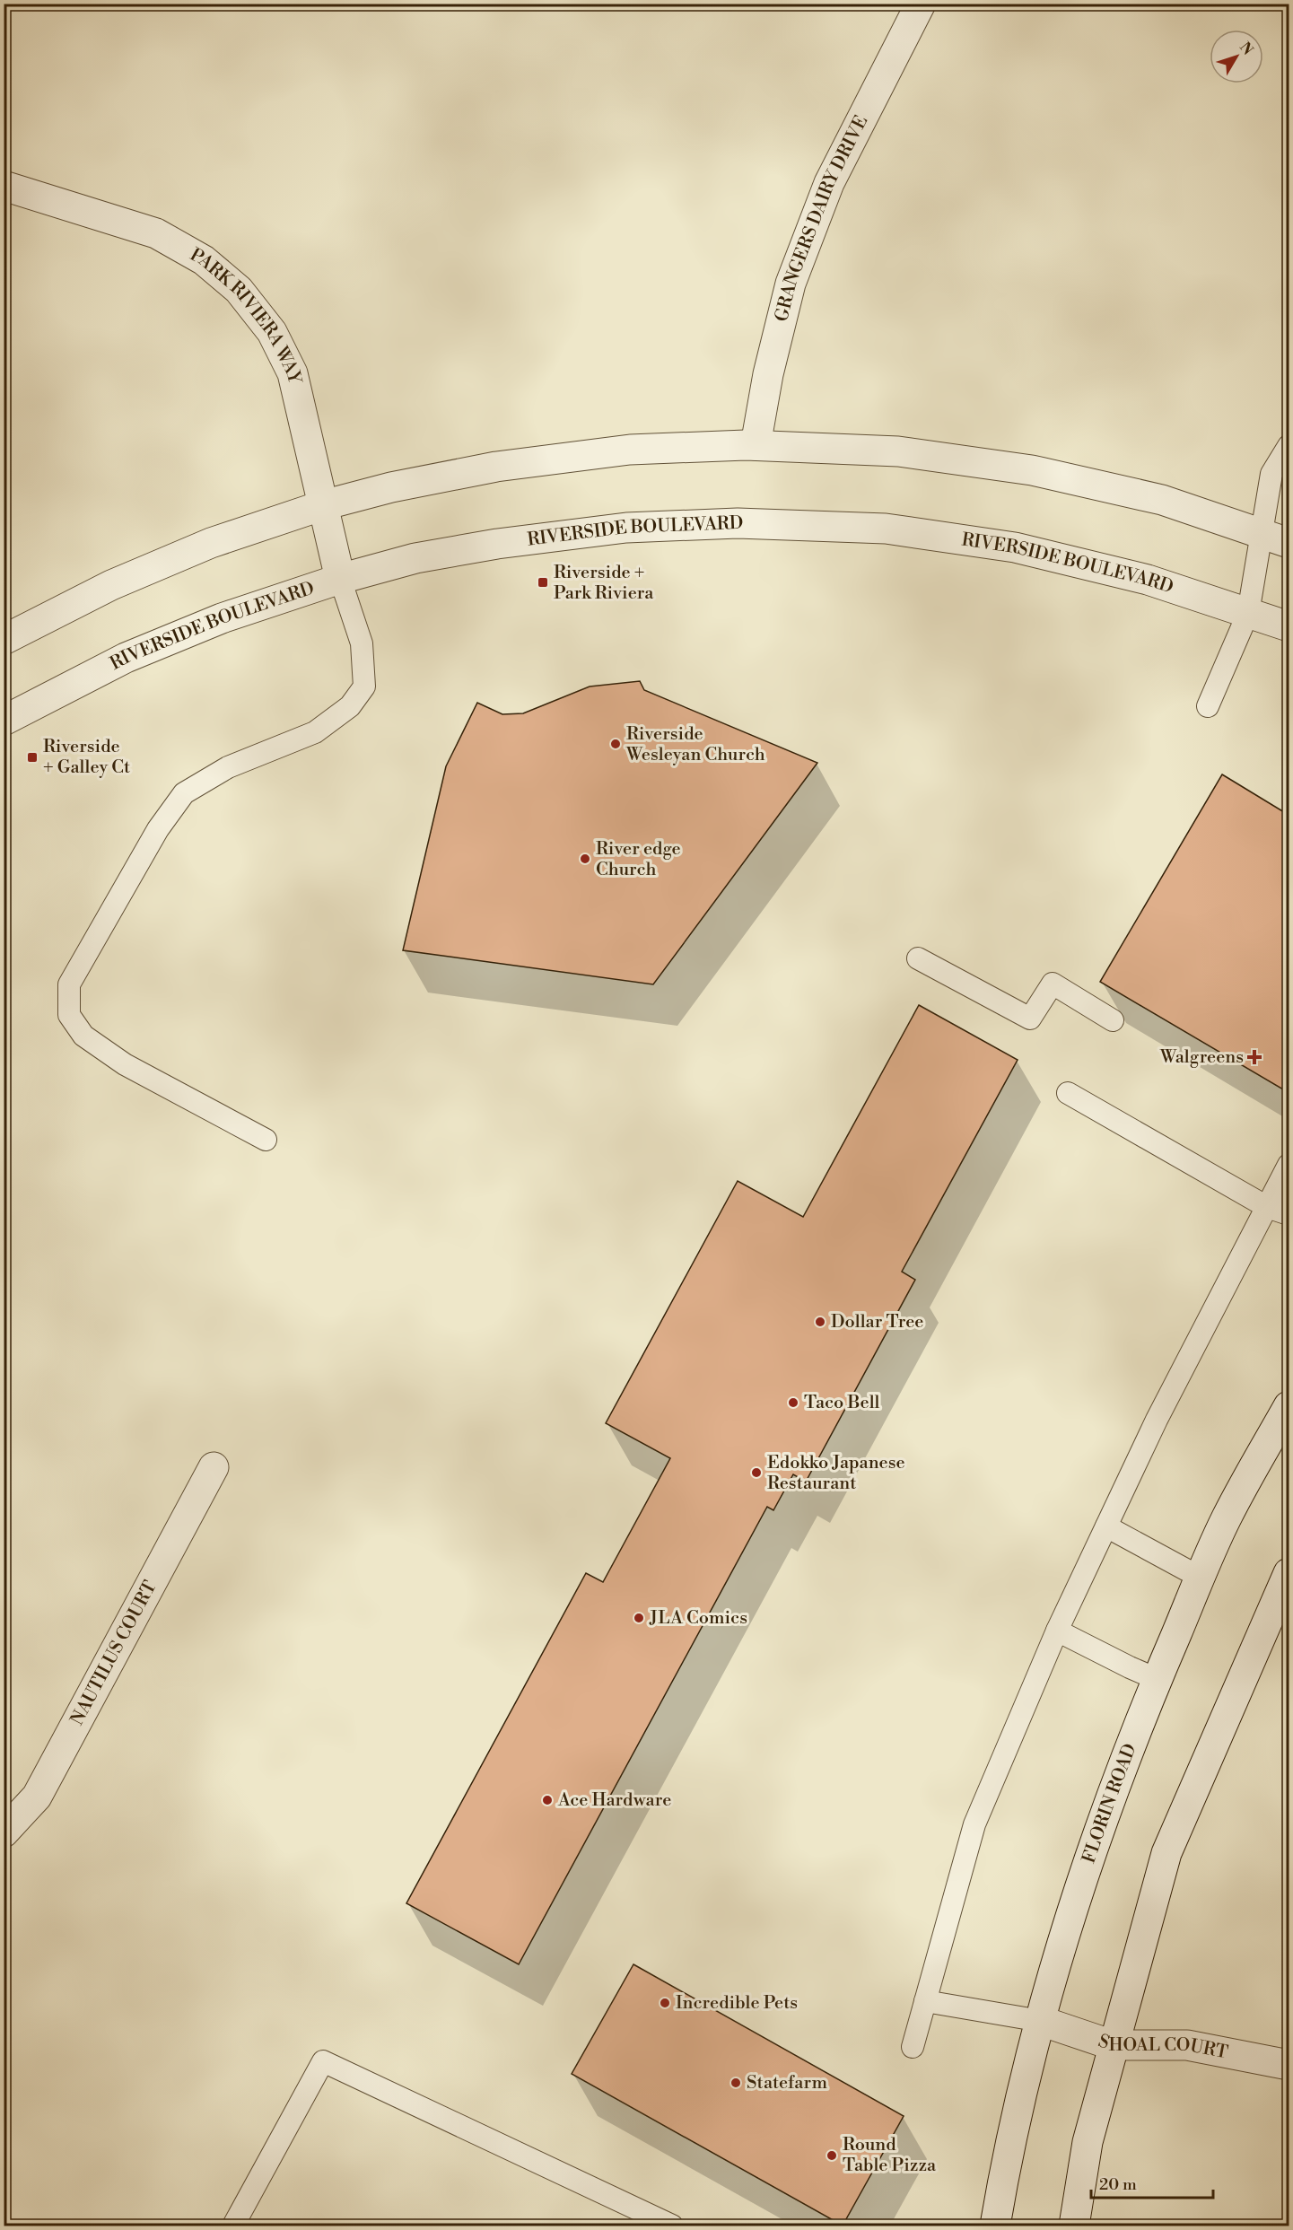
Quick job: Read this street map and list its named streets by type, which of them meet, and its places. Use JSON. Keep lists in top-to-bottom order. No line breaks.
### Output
{"streets":{"street":["GRANGERS DAIRY DRIVE","PARK RIVIERA WAY","RIVERSIDE BOULEVARD","NAUTILUS COURT","FLORIN ROAD","SHOAL COURT"]},"crossings":[["PARK RIVIERA WAY","RIVERSIDE BOULEVARD"],["FLORIN ROAD","SHOAL COURT"]],"places":{"transit":["Riverside + Park Riviera","Riverside + Galley Ct"],"other":["Riverside Wesleyan Church","River edge Church","Dollar Tree","Taco Bell","Edokko Japanese Restaurant","JLA Comics","Ace Hardware","Incredible Pets","Statefarm","Round Table Pizza"],"health":["Walgreens"]},"scale_bar":"20 m","north":"top right"}
